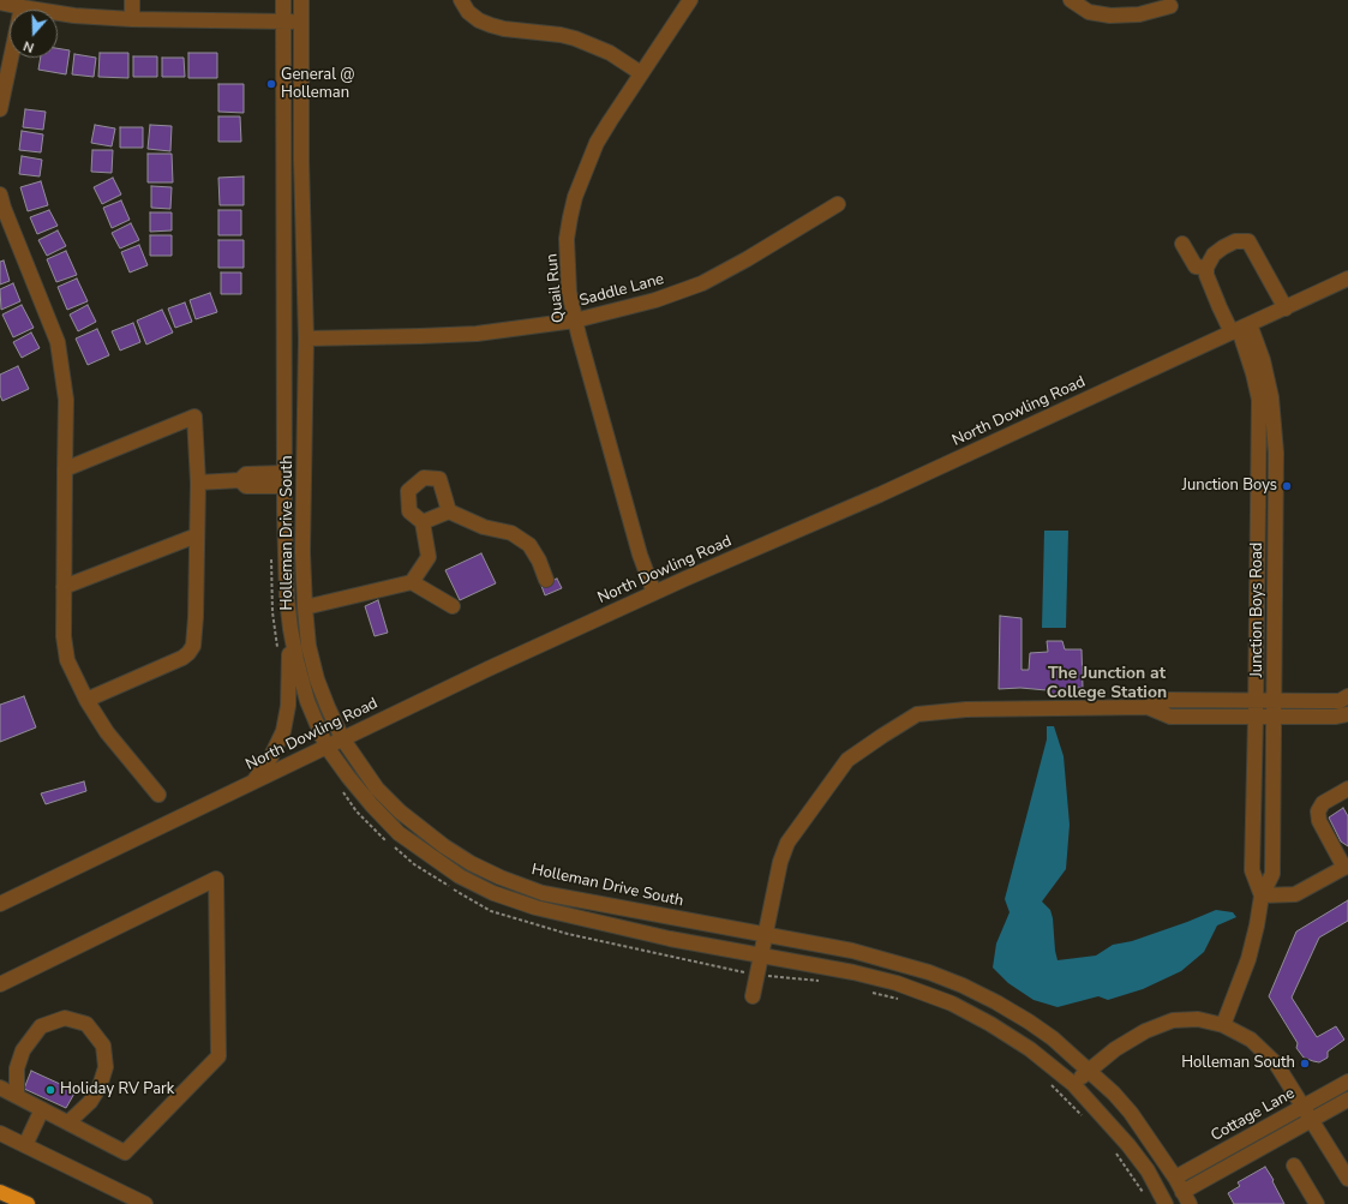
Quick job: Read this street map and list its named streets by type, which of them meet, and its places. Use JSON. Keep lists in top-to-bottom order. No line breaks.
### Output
{"streets":{"street":["Quail Run","Saddle Lane","North Dowling Road","Holleman Drive South","Junction Boys Road","Cottage Lane"]},"crossings":[["Quail Run","Saddle Lane"],["Quail Run","North Dowling Road"],["Saddle Lane","Holleman Drive South"],["North Dowling Road","Holleman Drive South"],["North Dowling Road","Junction Boys Road"],["Holleman Drive South","Cottage Lane"]],"districts":["The Junction at College Station"],"places":["General @ Holleman","Junction Boys","Holleman South","Holiday RV Park"],"north":"bottom"}
